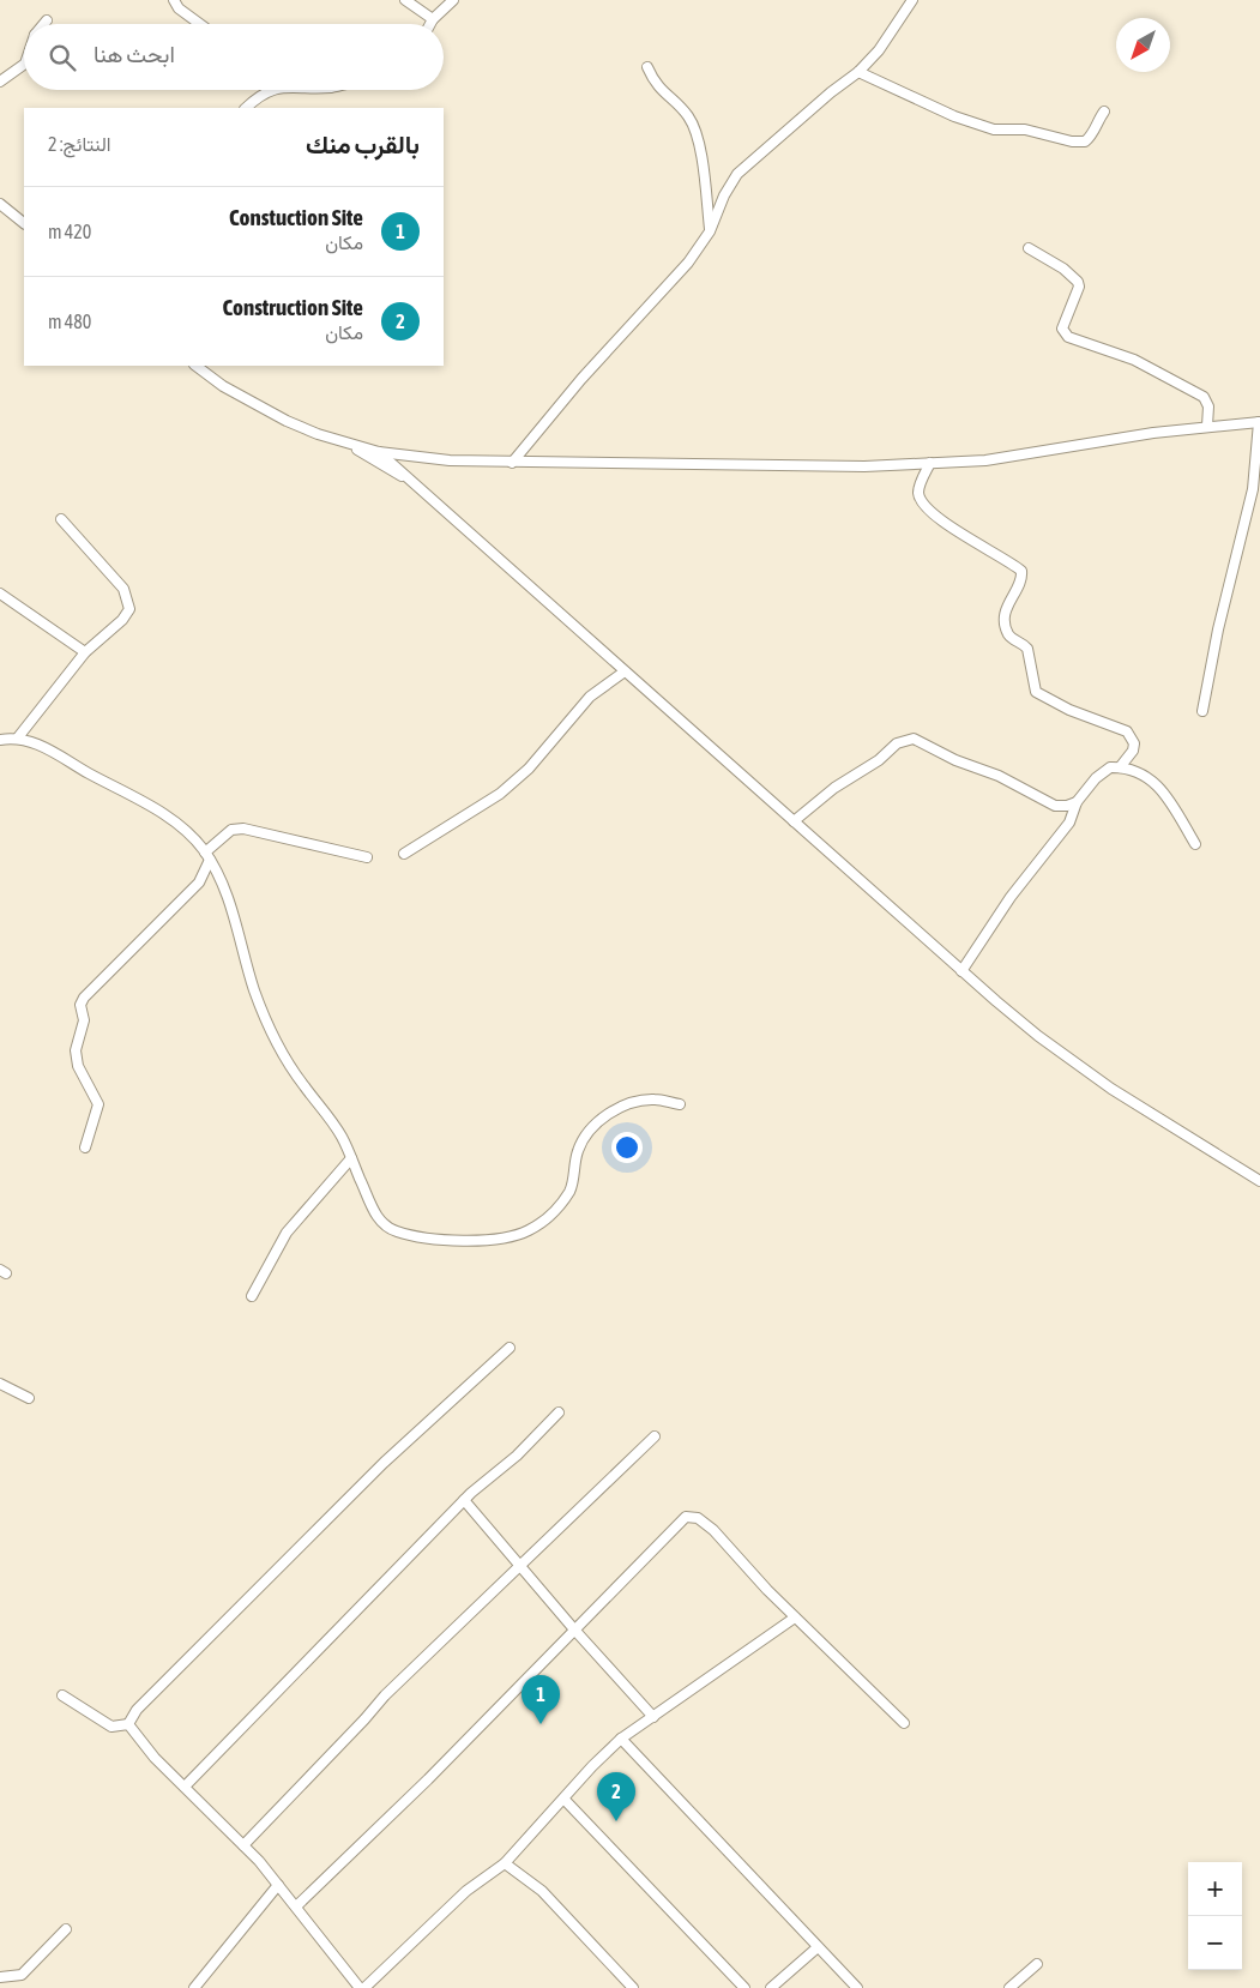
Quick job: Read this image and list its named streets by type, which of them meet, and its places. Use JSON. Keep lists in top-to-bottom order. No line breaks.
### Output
{"north":"bottom left","page":{"search":"ابحث هنا","heading":["بالقرب منك","النتائج: 2"],"list":[{"mark":"1","name":"Constuction Site","note":"مكان","value":"420 m"},{"mark":"2","name":"Construction Site","note":"مكان","value":"480 m"}],"pins":["1","2"],"map_buttons":["+","−"]}}
